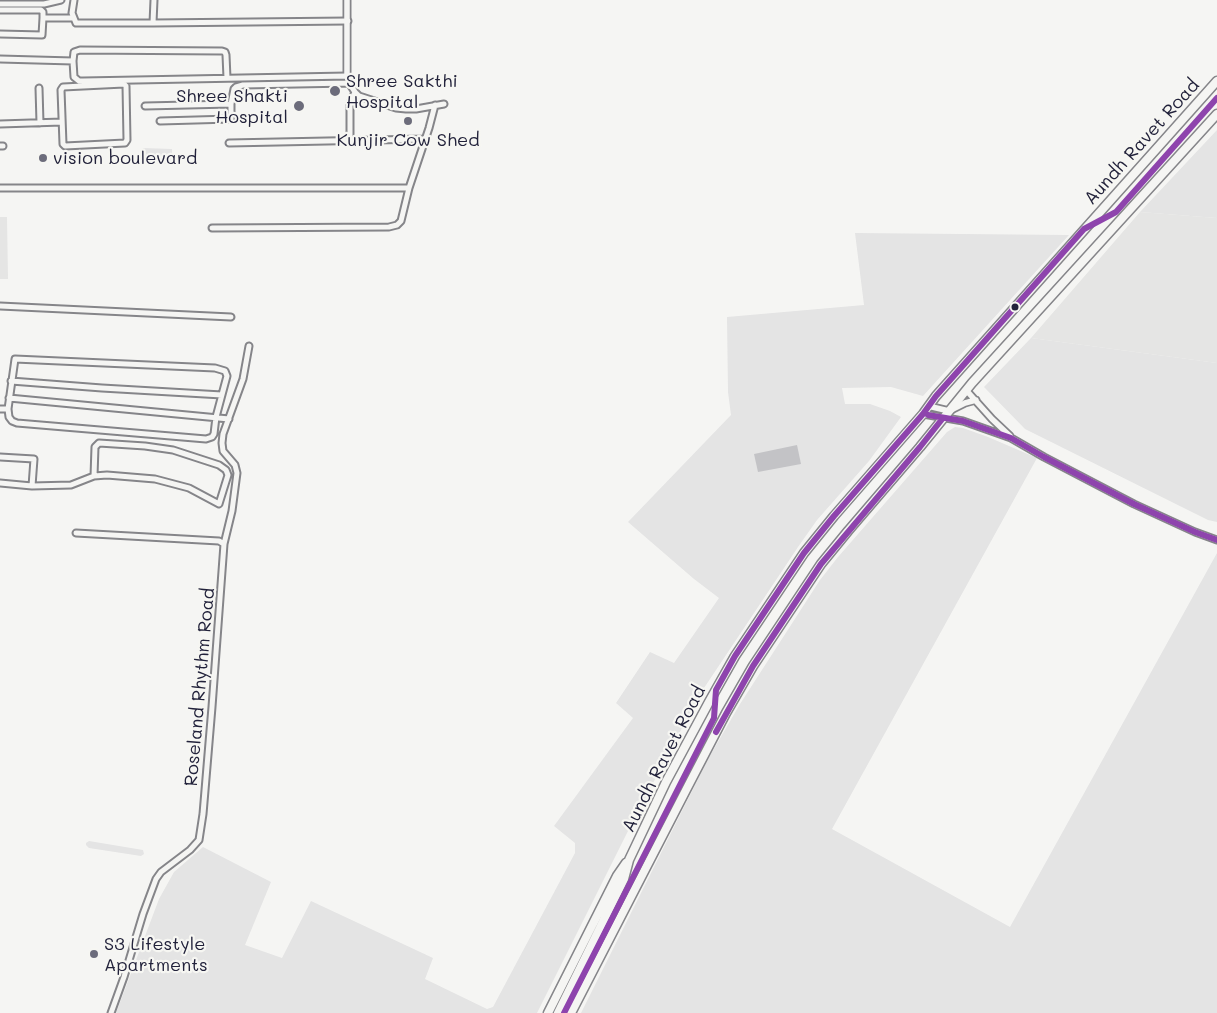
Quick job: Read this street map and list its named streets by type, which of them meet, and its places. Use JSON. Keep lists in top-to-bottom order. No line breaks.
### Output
{"streets":{"main road":["Aundh Ravet Road"],"street":["Roseland Rhythm Road"]},"places":["Shree Sakthi Hospital","Shree Shakti Hospital","Kunjir Cow Shed","vision boulevard","S3 Lifestyle Apartments"]}
